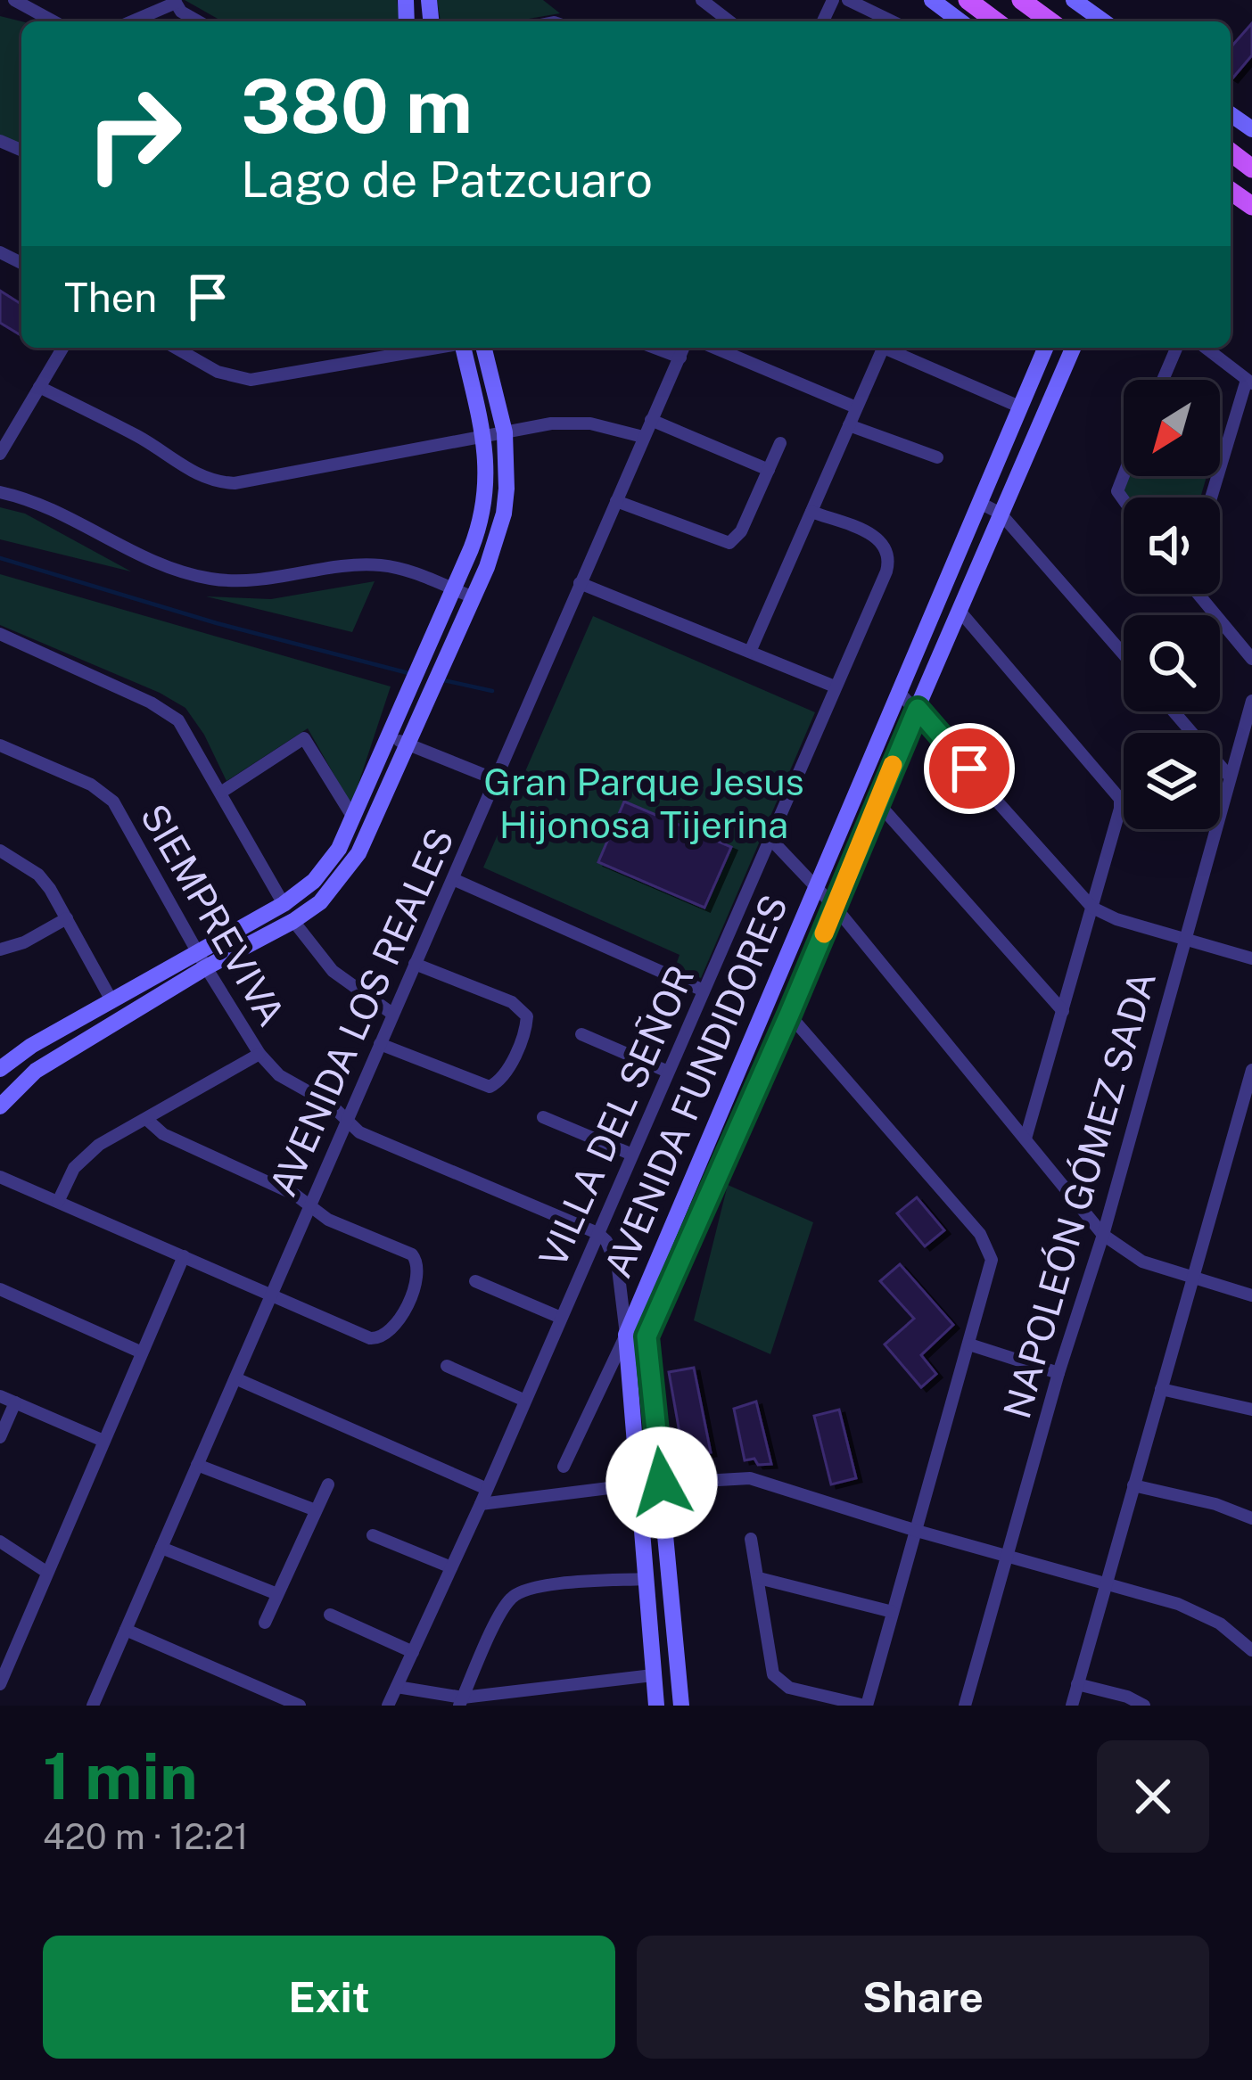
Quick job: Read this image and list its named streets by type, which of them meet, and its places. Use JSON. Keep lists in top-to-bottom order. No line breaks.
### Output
{"streets":{"street":["SIEMPREVIVA","AVENIDA LOS REALES","AVENIDA FUNDIDORES","VILLA DEL SEÑOR","NAPOLEÓN GÓMEZ SADA"]},"crossings":[["SIEMPREVIVA","AVENIDA LOS REALES"],["SIEMPREVIVA","VILLA DEL SEÑOR"]],"parks":["Gran Parque Jesus Hijonosa Tijerina"],"north":"bottom left","page":{"turn":["380 m","Lago de Patzcuaro"],"then":"Then","heading":["1 min","420 m · 12:21"],"buttons":["Exit","Share"]}}
